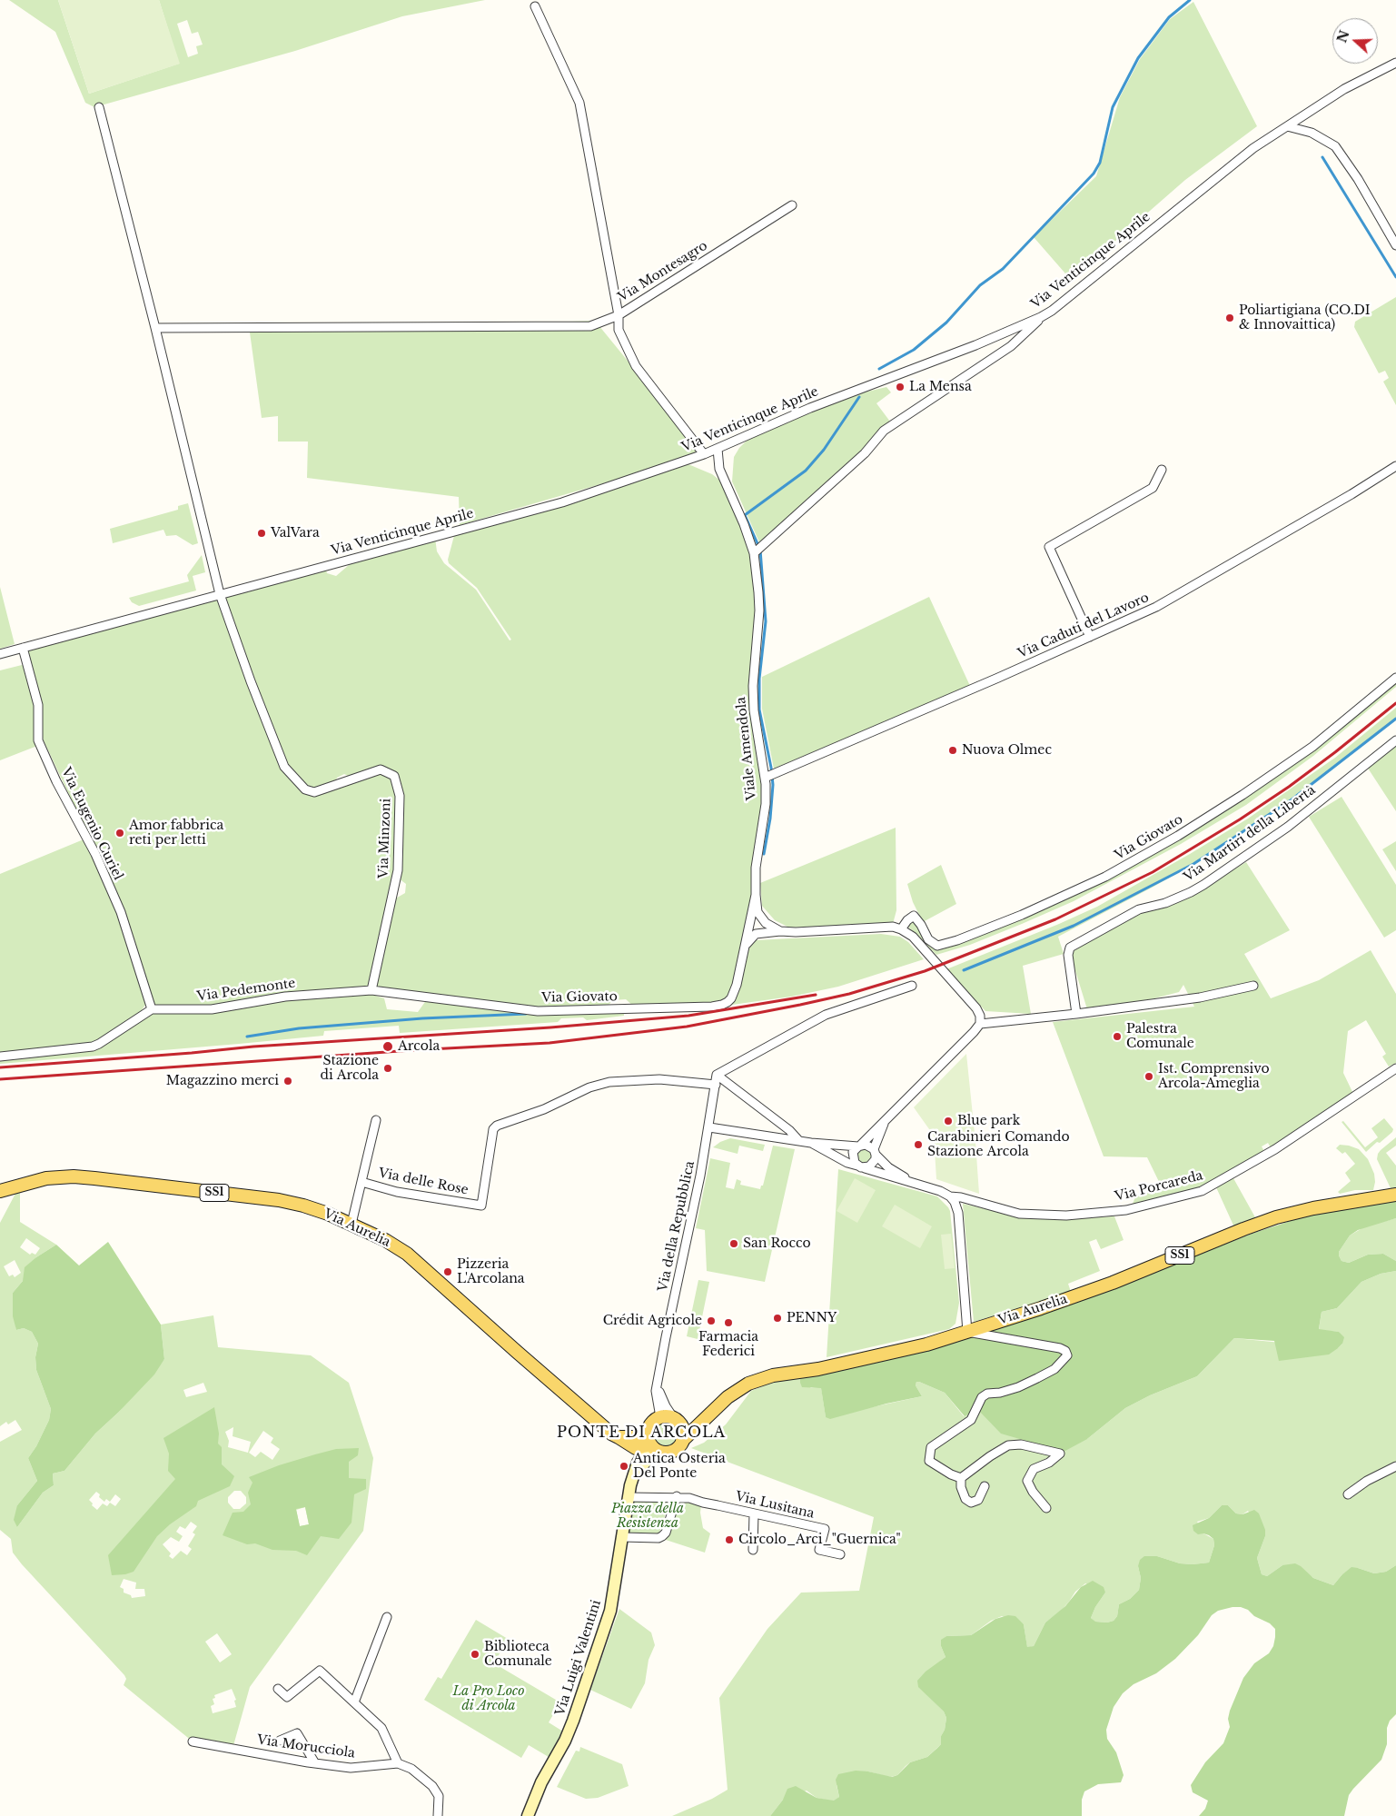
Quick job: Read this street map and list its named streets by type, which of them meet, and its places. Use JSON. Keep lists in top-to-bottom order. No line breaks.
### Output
{"streets":{"main road":["SS1","Via Aurelia"],"street":["Via Venticinque Aprile","Via Montesagro","Via Caduti del Lavoro","Viale Amendola","Via Eugenio Curiel","Via Martiri della Libertà","Via Giovato","Via Minzoni","Via Pedemonte","Via delle Rose","Via Porcareda","Via della Repubblica","Via Lusitana","Via Luigi Valentini","Via Morucciola"]},"crossings":[["Via Venticinque Aprile","Via Montesagro"],["Via Venticinque Aprile","Viale Amendola"],["Via Venticinque Aprile","Via Eugenio Curiel"],["Via Venticinque Aprile","Via Minzoni"],["Via Caduti del Lavoro","Viale Amendola"],["Viale Amendola","Via Giovato"],["Via Eugenio Curiel","Via Pedemonte"],["Via Giovato","Via Minzoni"],["Via Giovato","Via Pedemonte"],["Via Minzoni","Via Pedemonte"],["Via delle Rose","Via della Repubblica"],["SS1","Via della Repubblica"],["SS1","Via Aurelia"],["SS1","Via Luigi Valentini"],["Via della Repubblica","Via Aurelia"],["Via della Repubblica","Via Luigi Valentini"],["Via Aurelia","Via Luigi Valentini"],["Via Lusitana","Via Luigi Valentini"]],"districts":["PONTE DI ARCOLA"],"parks":["Piazza della Resistenza","La Pro Loco di Arcola"],"places":["Poliartigiana (CO.DI & Innovaittica)","La Mensa","ValVara","Nuova Olmec","Amor fabbrica reti per letti","Palestra Comunale","Arcola","Stazione di Arcola","Ist. Comprensivo Arcola-Ameglia","Magazzino merci","Blue park","Carabinieri Comando Stazione Arcola","San Rocco","Pizzeria L'Arcolana","PENNY","Crédit Agricole","Farmacia Federici","Antica Osteria Del Ponte","Circolo_Arci_\"Guernica\"","Biblioteca Comunale"],"north":"left"}
